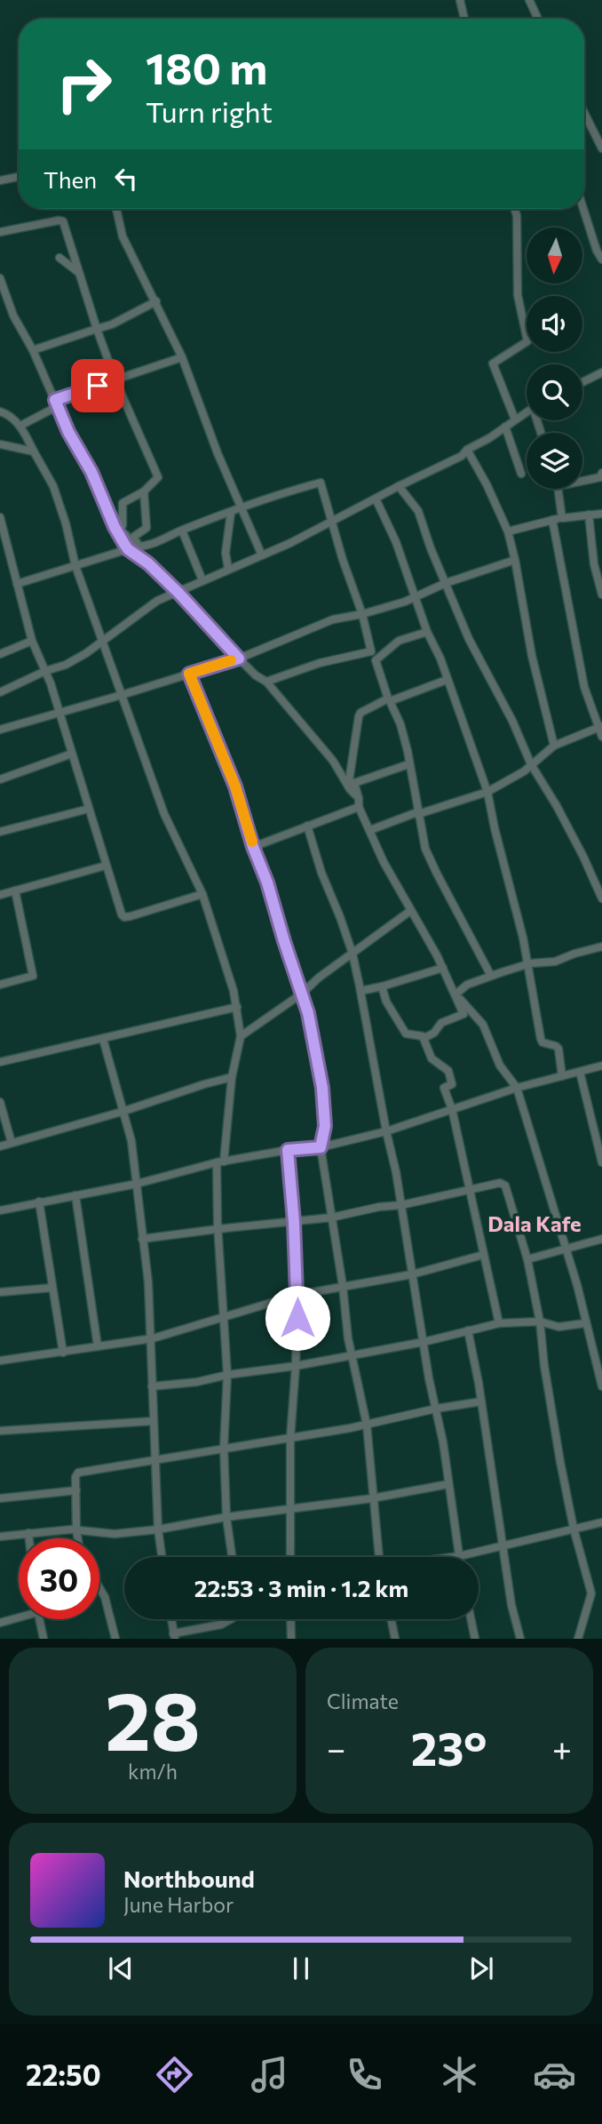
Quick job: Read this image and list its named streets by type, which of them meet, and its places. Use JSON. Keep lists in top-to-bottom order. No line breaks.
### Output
{"districts":["Dala Kafe"],"north":"bottom","page":{"turn":["180 m","Turn right"],"then":"Then","limit":"30","trip":"22:53 · 3 min · 1.2 km","tile":[["28","km/h"],"Climate"],"heat":["−","23°","+"],"song":["Northbound","June Harbor"],"tabs":"22:50"}}
